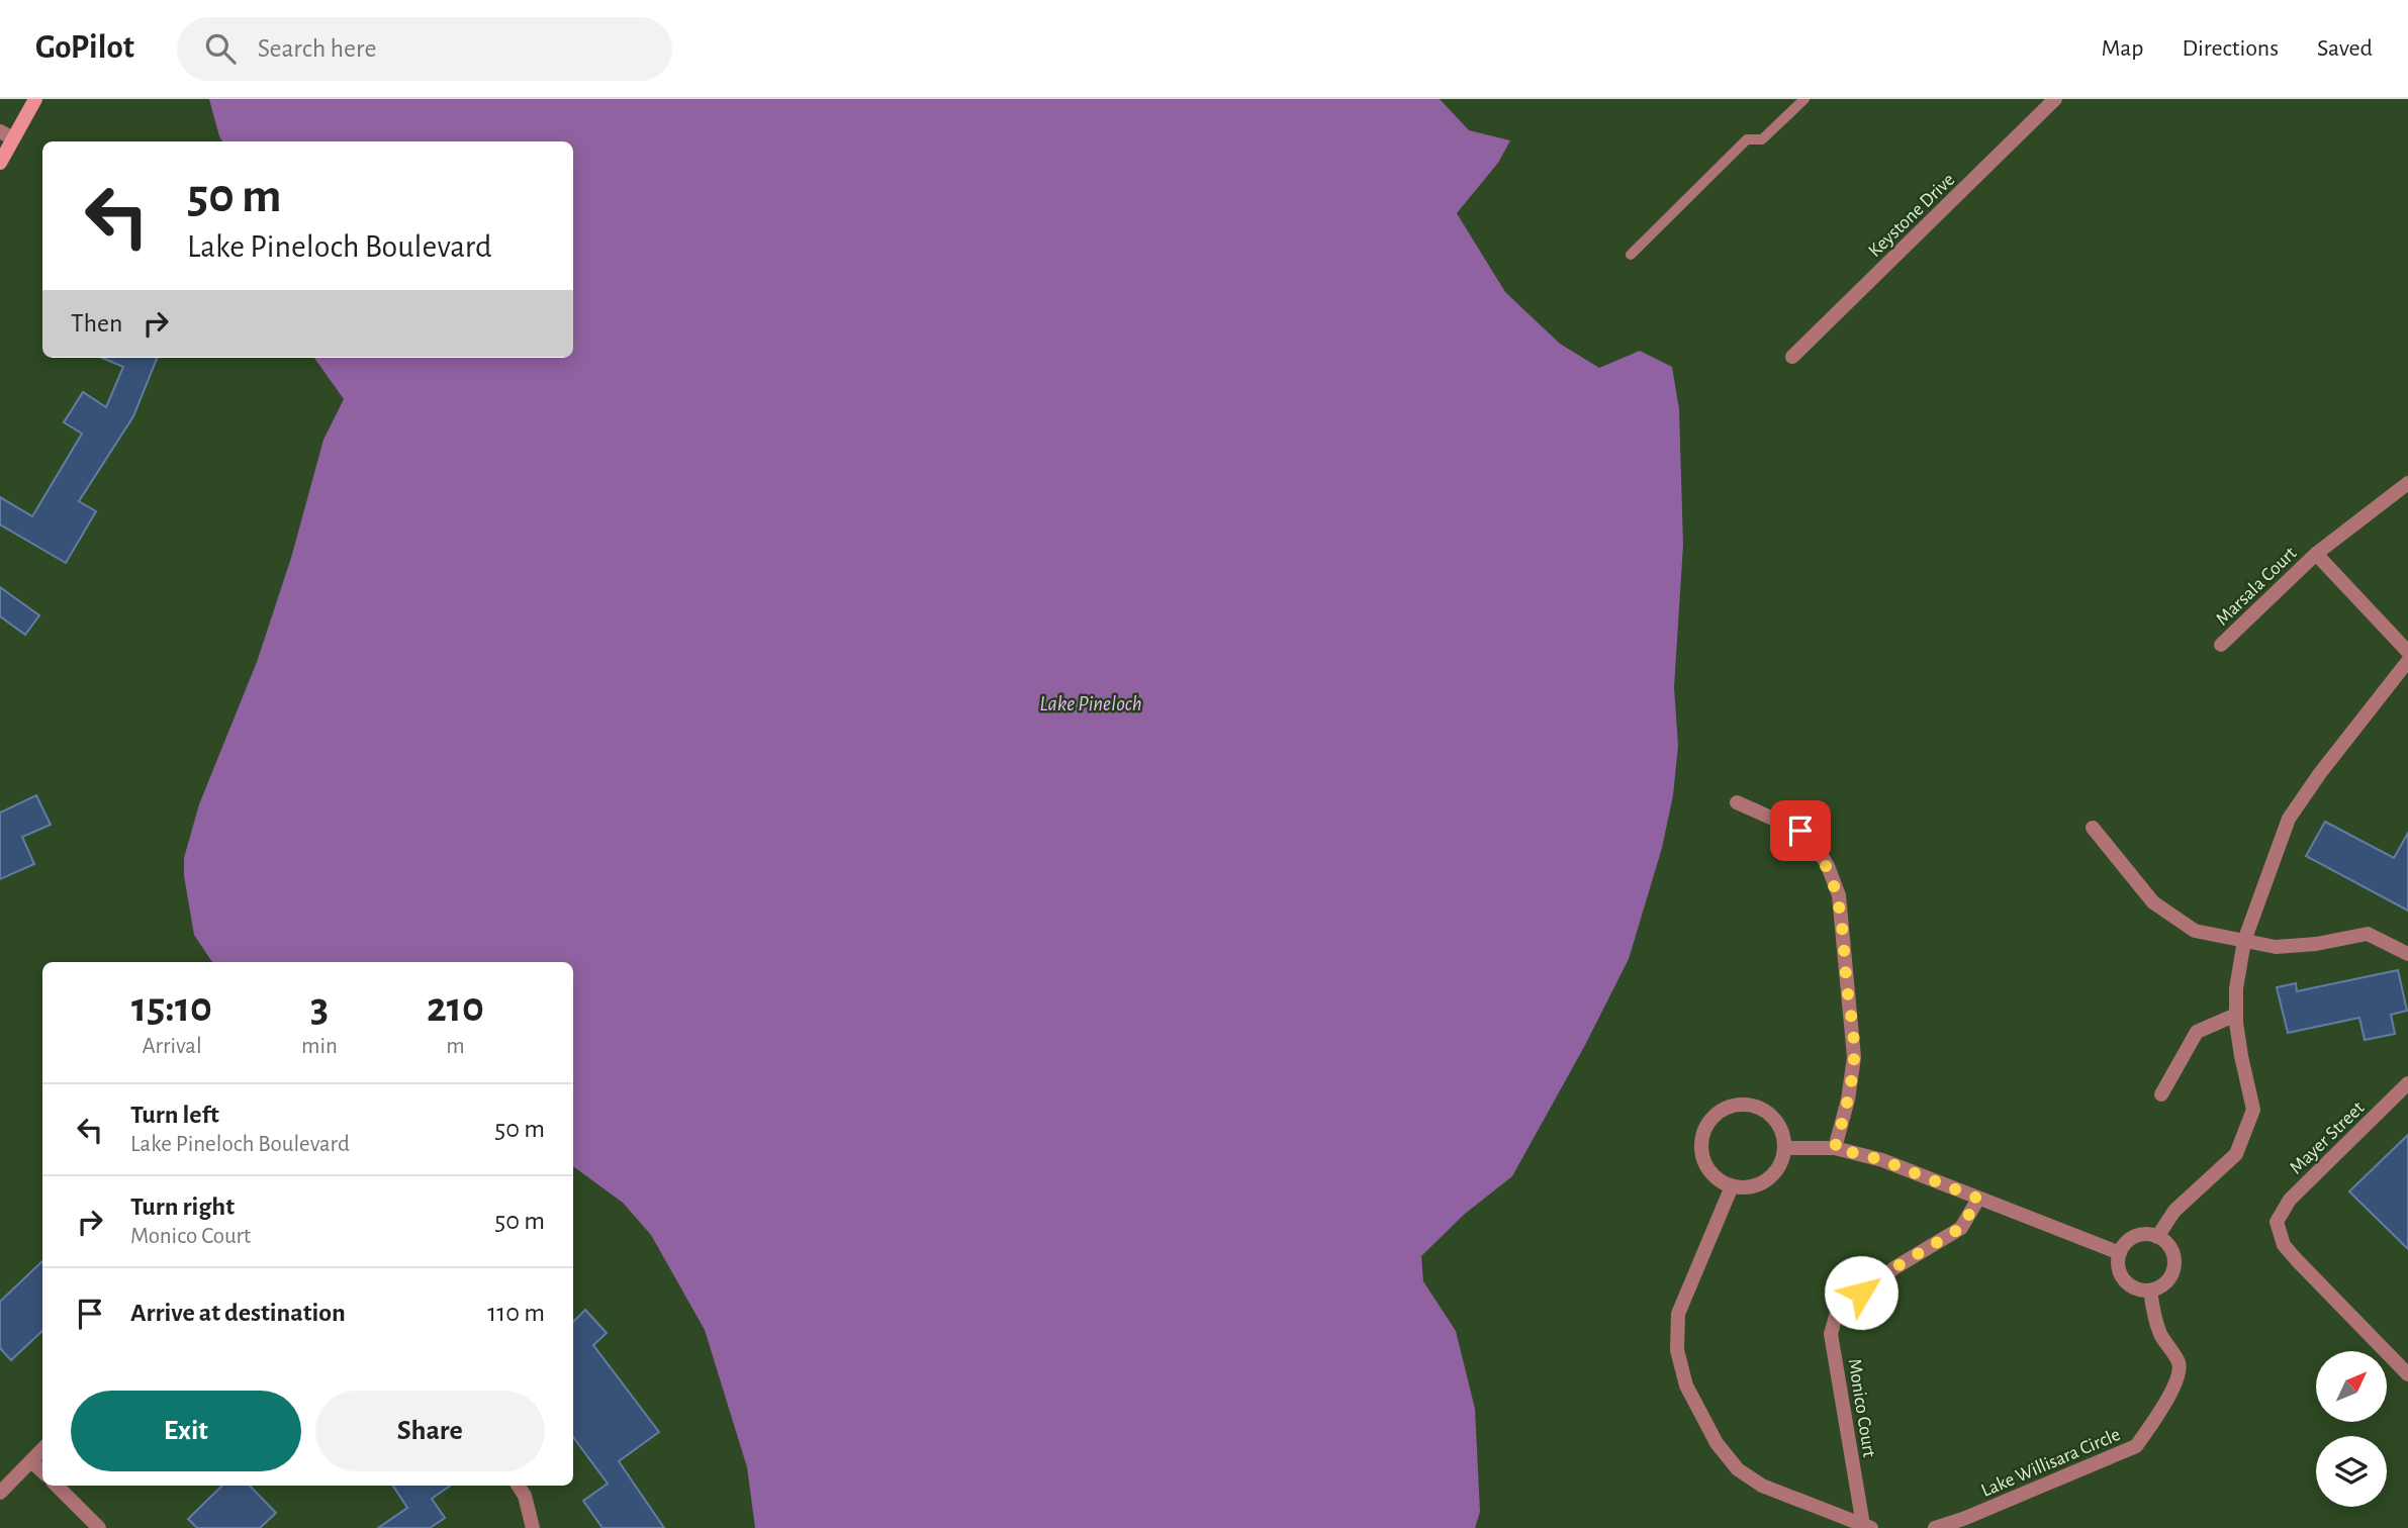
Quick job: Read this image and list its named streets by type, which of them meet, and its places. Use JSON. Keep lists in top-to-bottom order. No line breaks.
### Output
{"streets":{"street":["Keystone Drive","Marsala Court","Mayer Street","Monico Court","Lake Willisara Circle"]},"water":["Lake Pineloch"],"north":"top right","page":{"header":"GoPilot","search":"Search here","nav":["Map","Directions","Saved"],"turn":["50 m","Lake Pineloch Boulevard"],"then":"Then","eta":["15:10","Arrival","3","min","210","m"],"list":[{"name":"Turn left","note":"Lake Pineloch Boulevard","value":"50 m"},{"name":"Turn right","note":"Monico Court","value":"50 m"},{"name":"Arrive at destination","value":"110 m"}],"buttons":["Exit","Share"]}}
